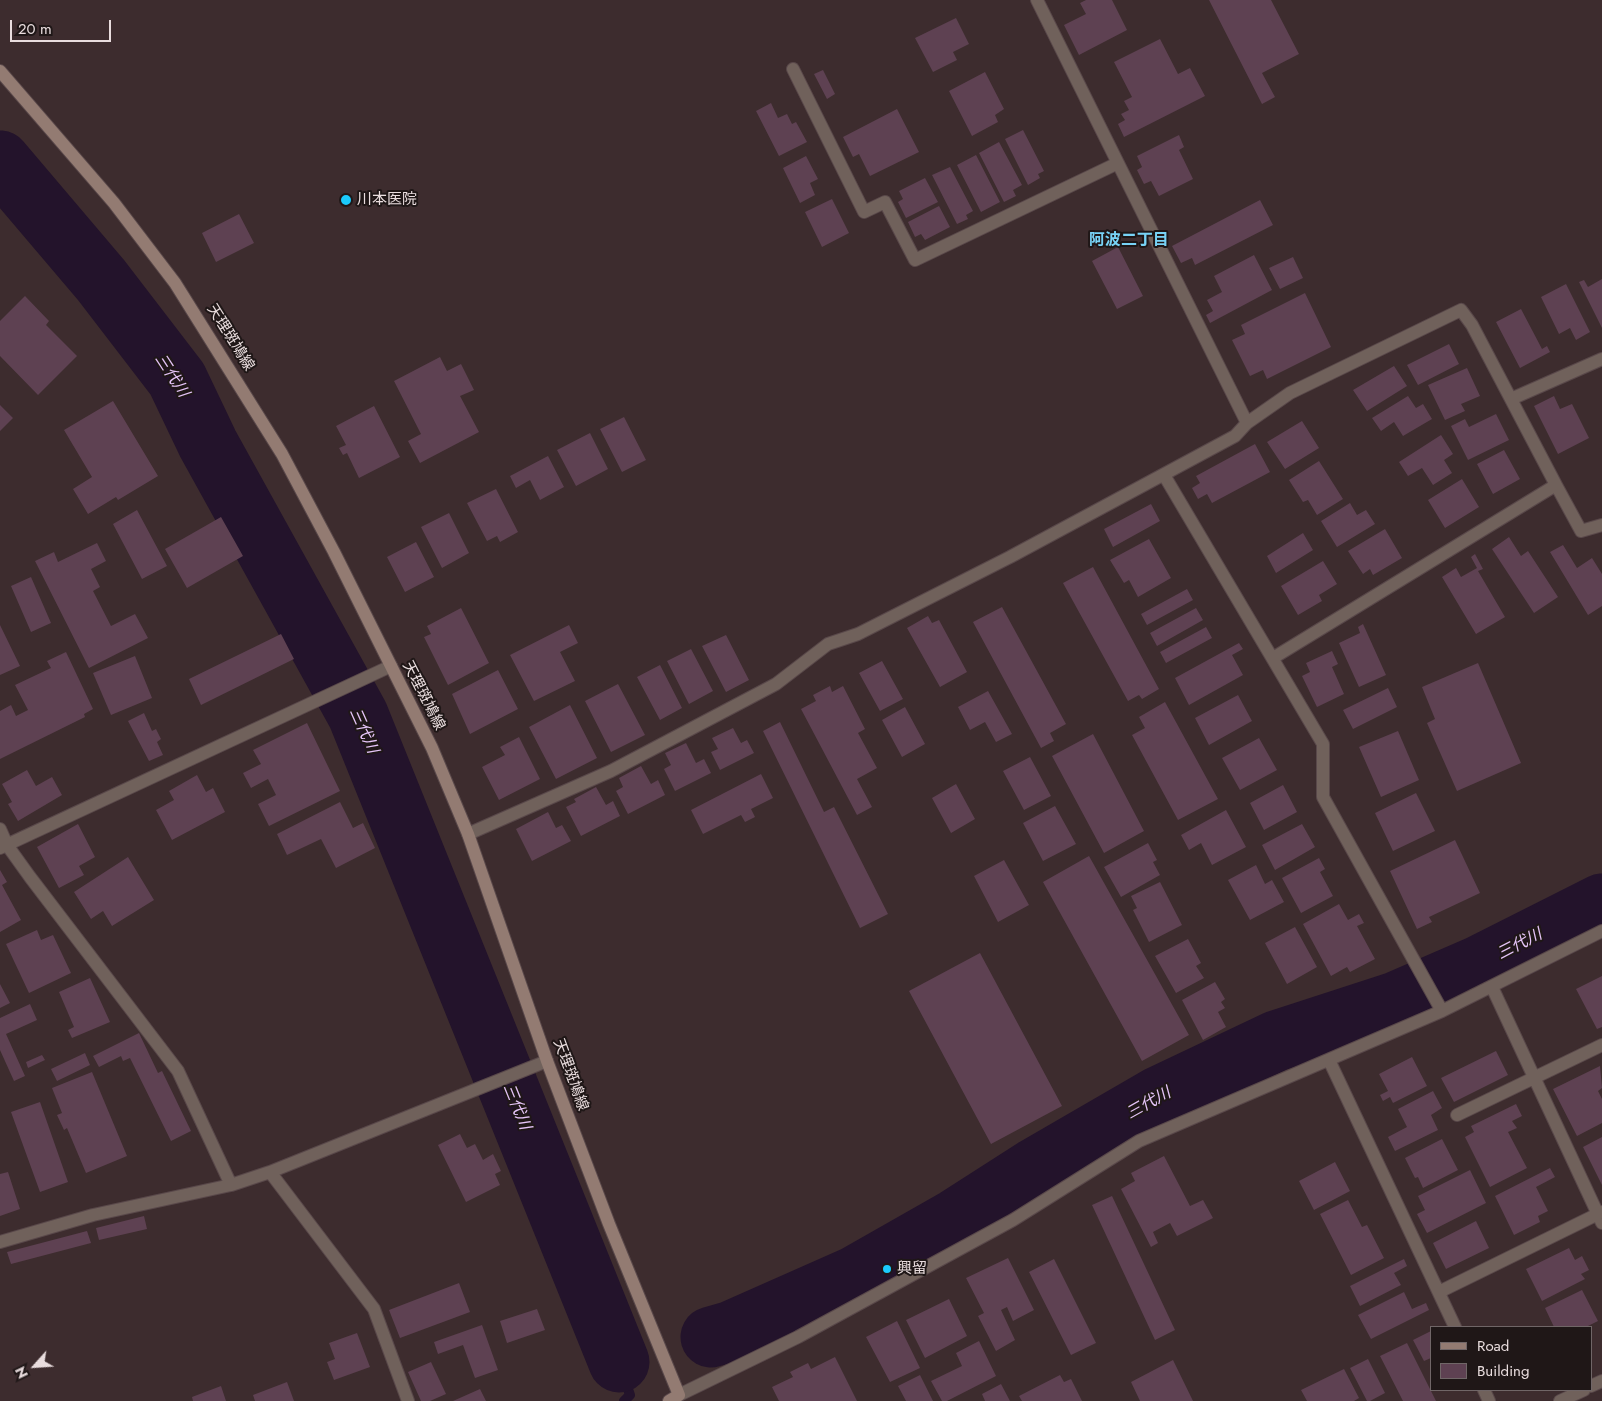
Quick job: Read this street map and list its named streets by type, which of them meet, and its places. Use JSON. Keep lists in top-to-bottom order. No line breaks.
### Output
{"streets":{"main road":["天理斑鳩線"]},"districts":["阿波二丁目"],"water":["三代川"],"places":["川本医院","興留"],"legend":["Road","Building"],"scale_bar":"20 m","north":"bottom left"}
